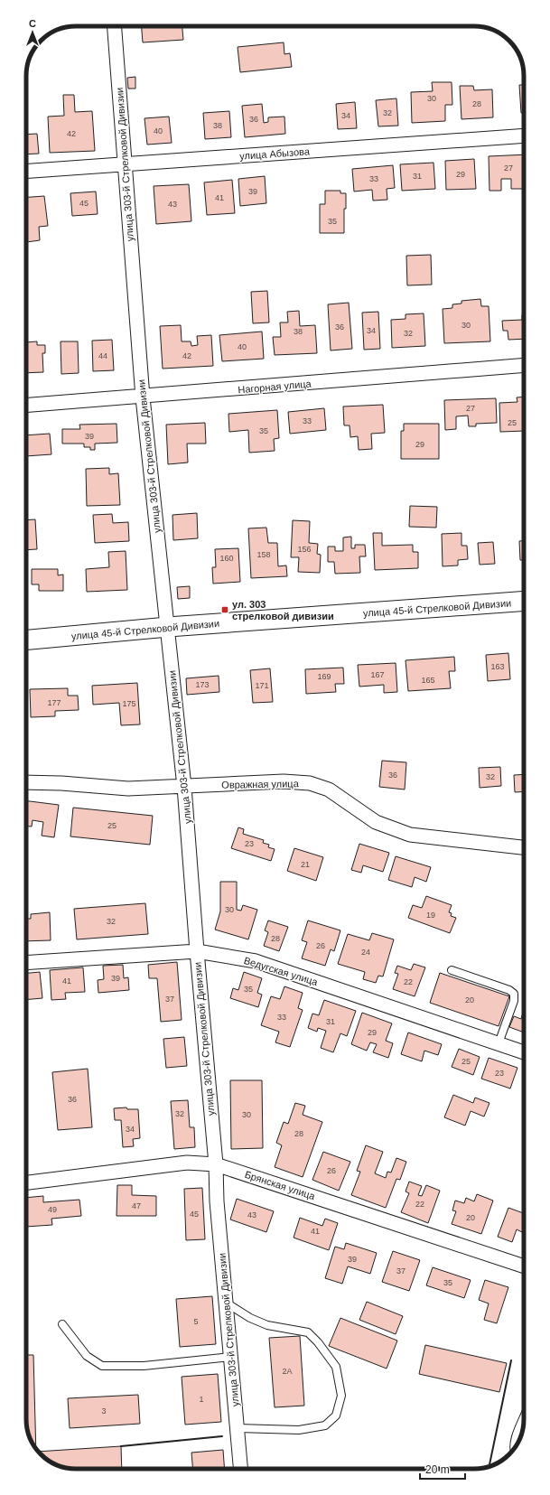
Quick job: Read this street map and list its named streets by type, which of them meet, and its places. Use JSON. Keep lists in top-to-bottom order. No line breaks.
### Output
{"streets":{"main road":["улица 45-й Стрелковой Дивизии"],"street":["улица Абызова","улица 303-й Стрелковой Дивизии","Нагорная улица","Овражная улица","Ведугская улица","Брянская улица"]},"crossings":[["улица Абызова","улица 303-й Стрелковой Дивизии"],["улица 303-й Стрелковой Дивизии","Нагорная улица"],["улица 303-й Стрелковой Дивизии","улица 45-й Стрелковой Дивизии"],["улица 303-й Стрелковой Дивизии","Овражная улица"],["улица 303-й Стрелковой Дивизии","Ведугская улица"],["улица 303-й Стрелковой Дивизии","Брянская улица"]],"places":{"transit":["ул. 303 стрелковой дивизии"]},"house_numbers":["30","28","32","34","36","38","40","42","27","29","31","33","39","41","45","43","35","30","36","34","38","32","40","44","42","27","33","25","35","39","29","156","158","160","163","167","169","165","173","171","177","175","36","32","25","23","21","30","19","32","28","26","24","39","41","22","35","37","20","33","31","29","25","23","36","32","30","34","28","26","22","47","49","45","43","20","41","39","37","35","5","2А","1","3"],"scale_bar":"20 m","north":"top"}
